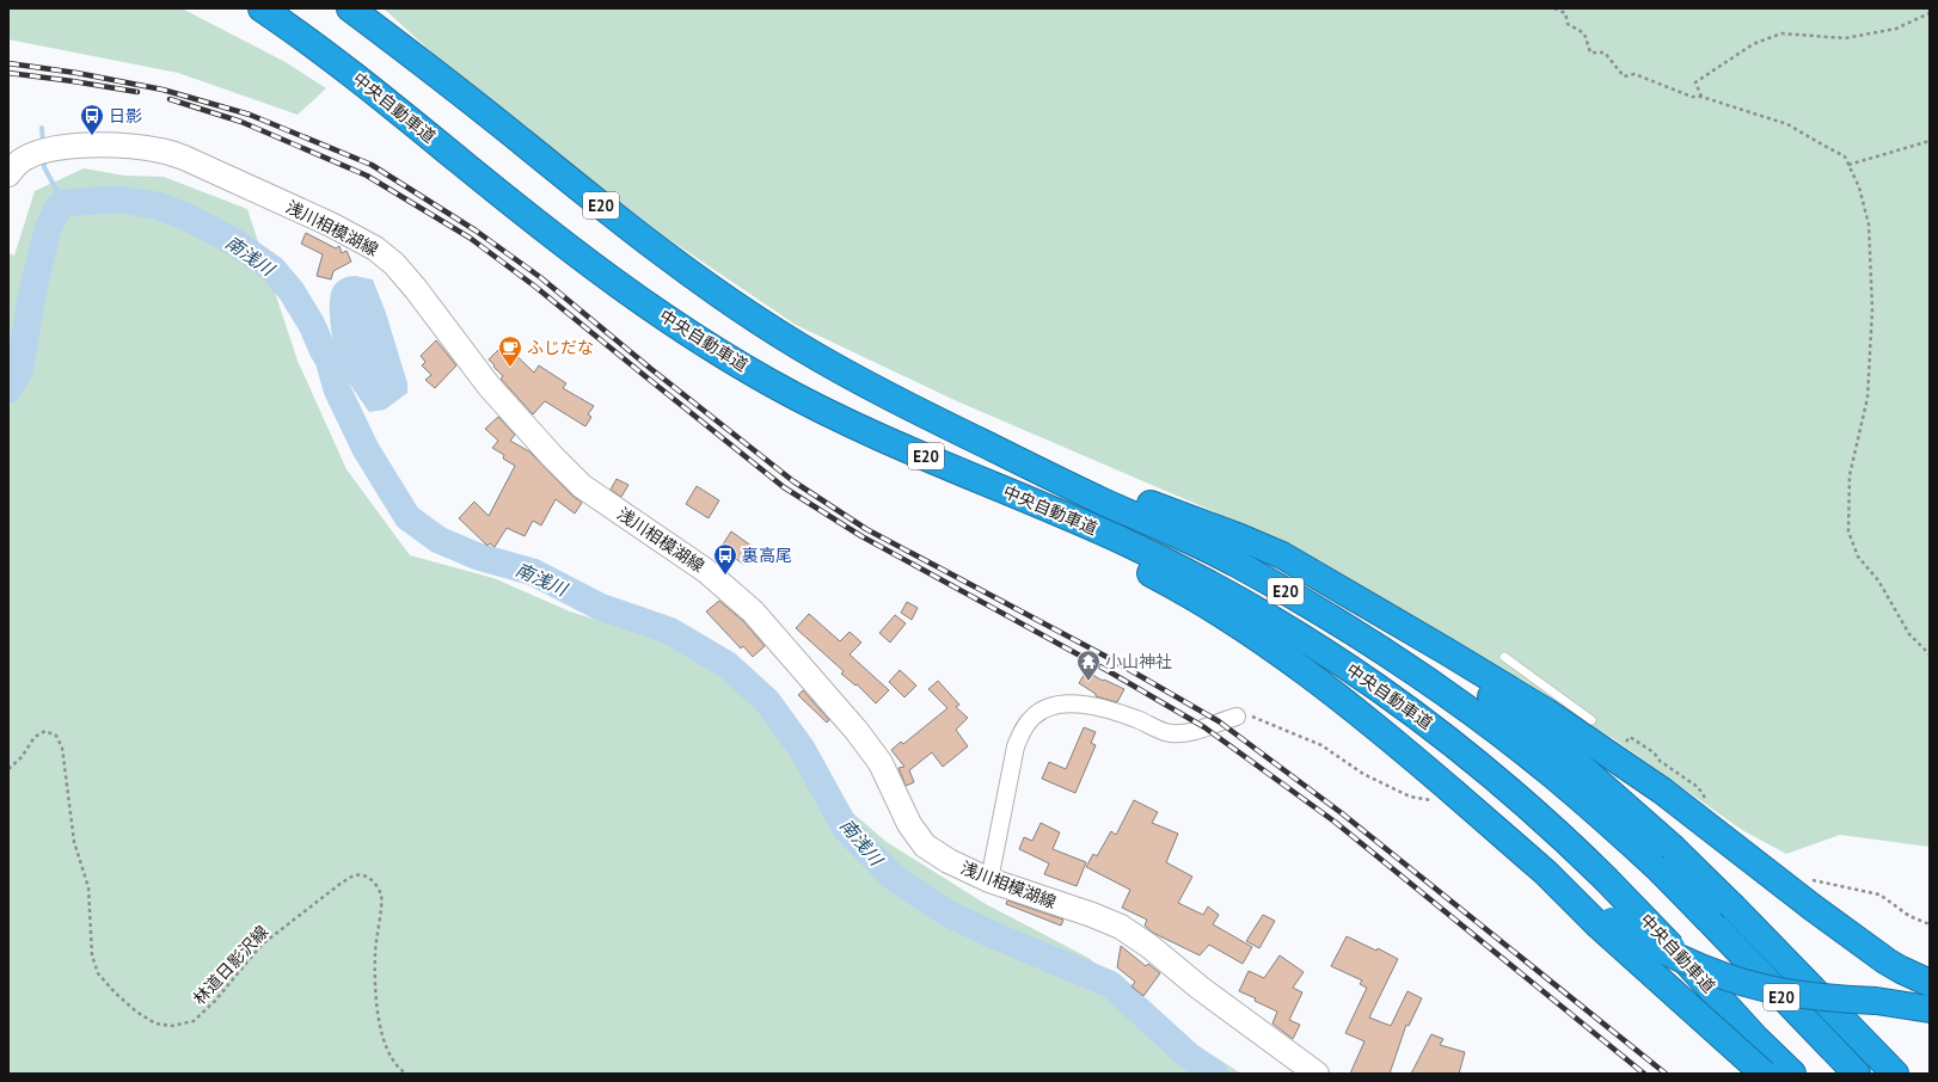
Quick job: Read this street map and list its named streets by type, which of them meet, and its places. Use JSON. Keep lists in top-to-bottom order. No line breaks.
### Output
{"streets":{"highway":["中央自動車道","E20"],"main road":["浅川相模湖線"],"path":["林道日影沢線"]},"water":["南浅川"],"places":{"bus stop":["日影","裏高尾"],"cafe":["ふじだな"],"temple":["小山神社"]}}
